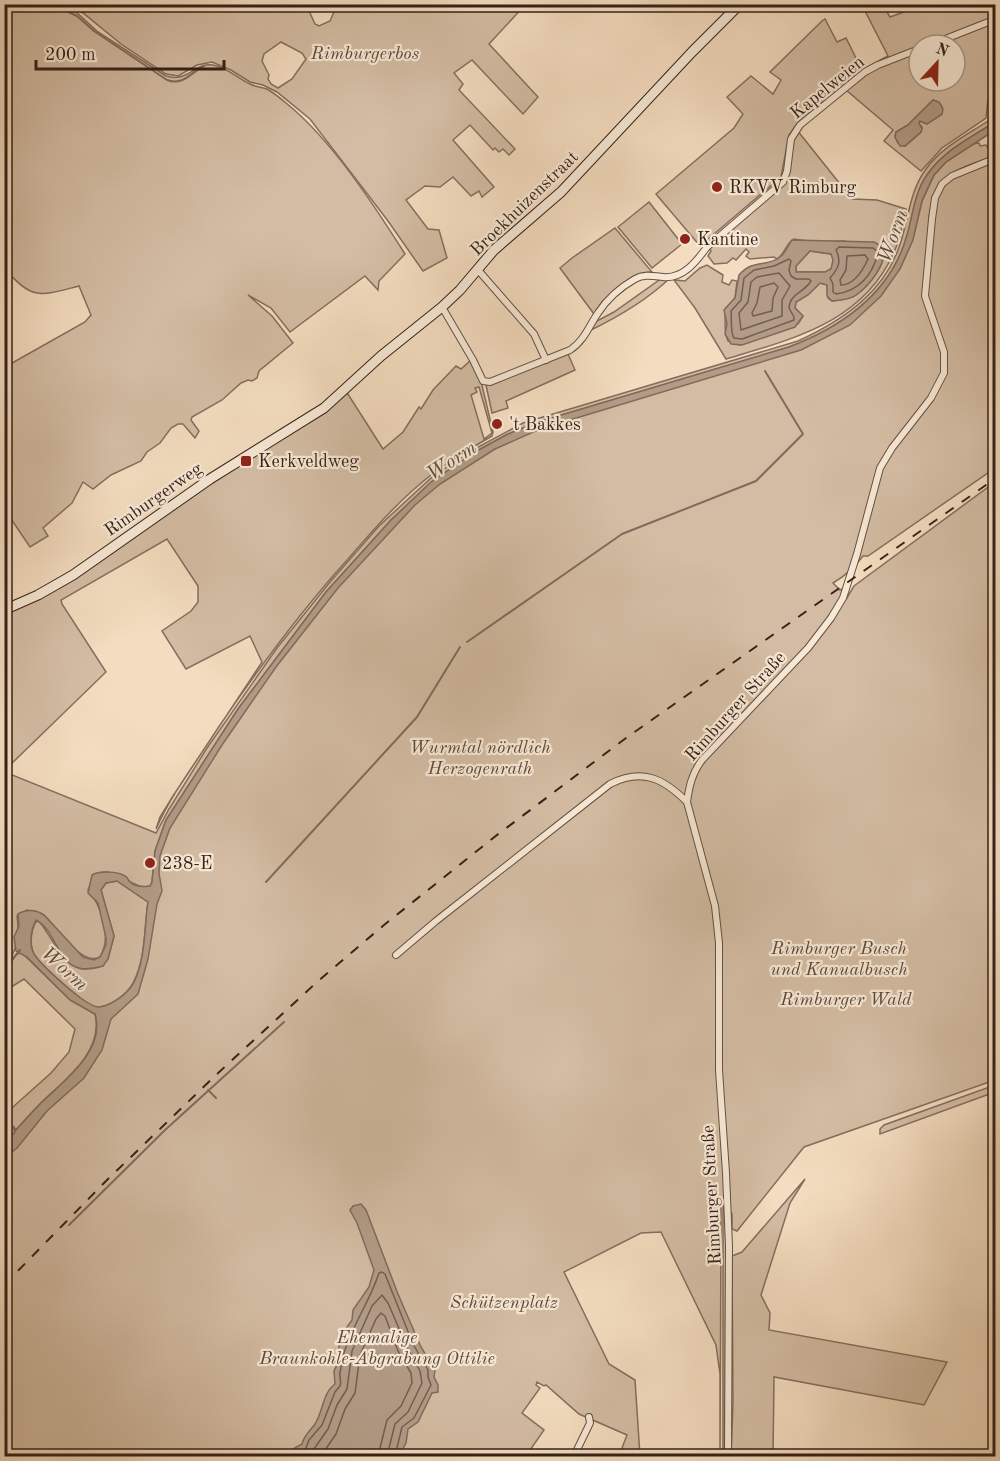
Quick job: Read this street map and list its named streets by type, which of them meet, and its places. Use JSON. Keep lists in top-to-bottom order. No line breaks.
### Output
{"streets":{"street":["Kapelweien","Broekhuizenstraat","Rimburgerweg","Rimburger Straße"]},"crossings":[["Kapelweien","Broekhuizenstraat"],["Broekhuizenstraat","Rimburgerweg"]],"water":["Worm"],"parks":["Rimburgerbos","Wurmtal nördlich Herzogenrath","Rimburger Busch und Kanualbusch","Rimburger Wald","Schützenplatz","Ehemalige Braunkohle-Abgrabung Ottilie"],"places":{"other":["RKVV Rimburg","Kantine","'t Bakkes","238-E"],"transit":["Kerkveldweg"]},"scale_bar":"200 m","north":"top"}
